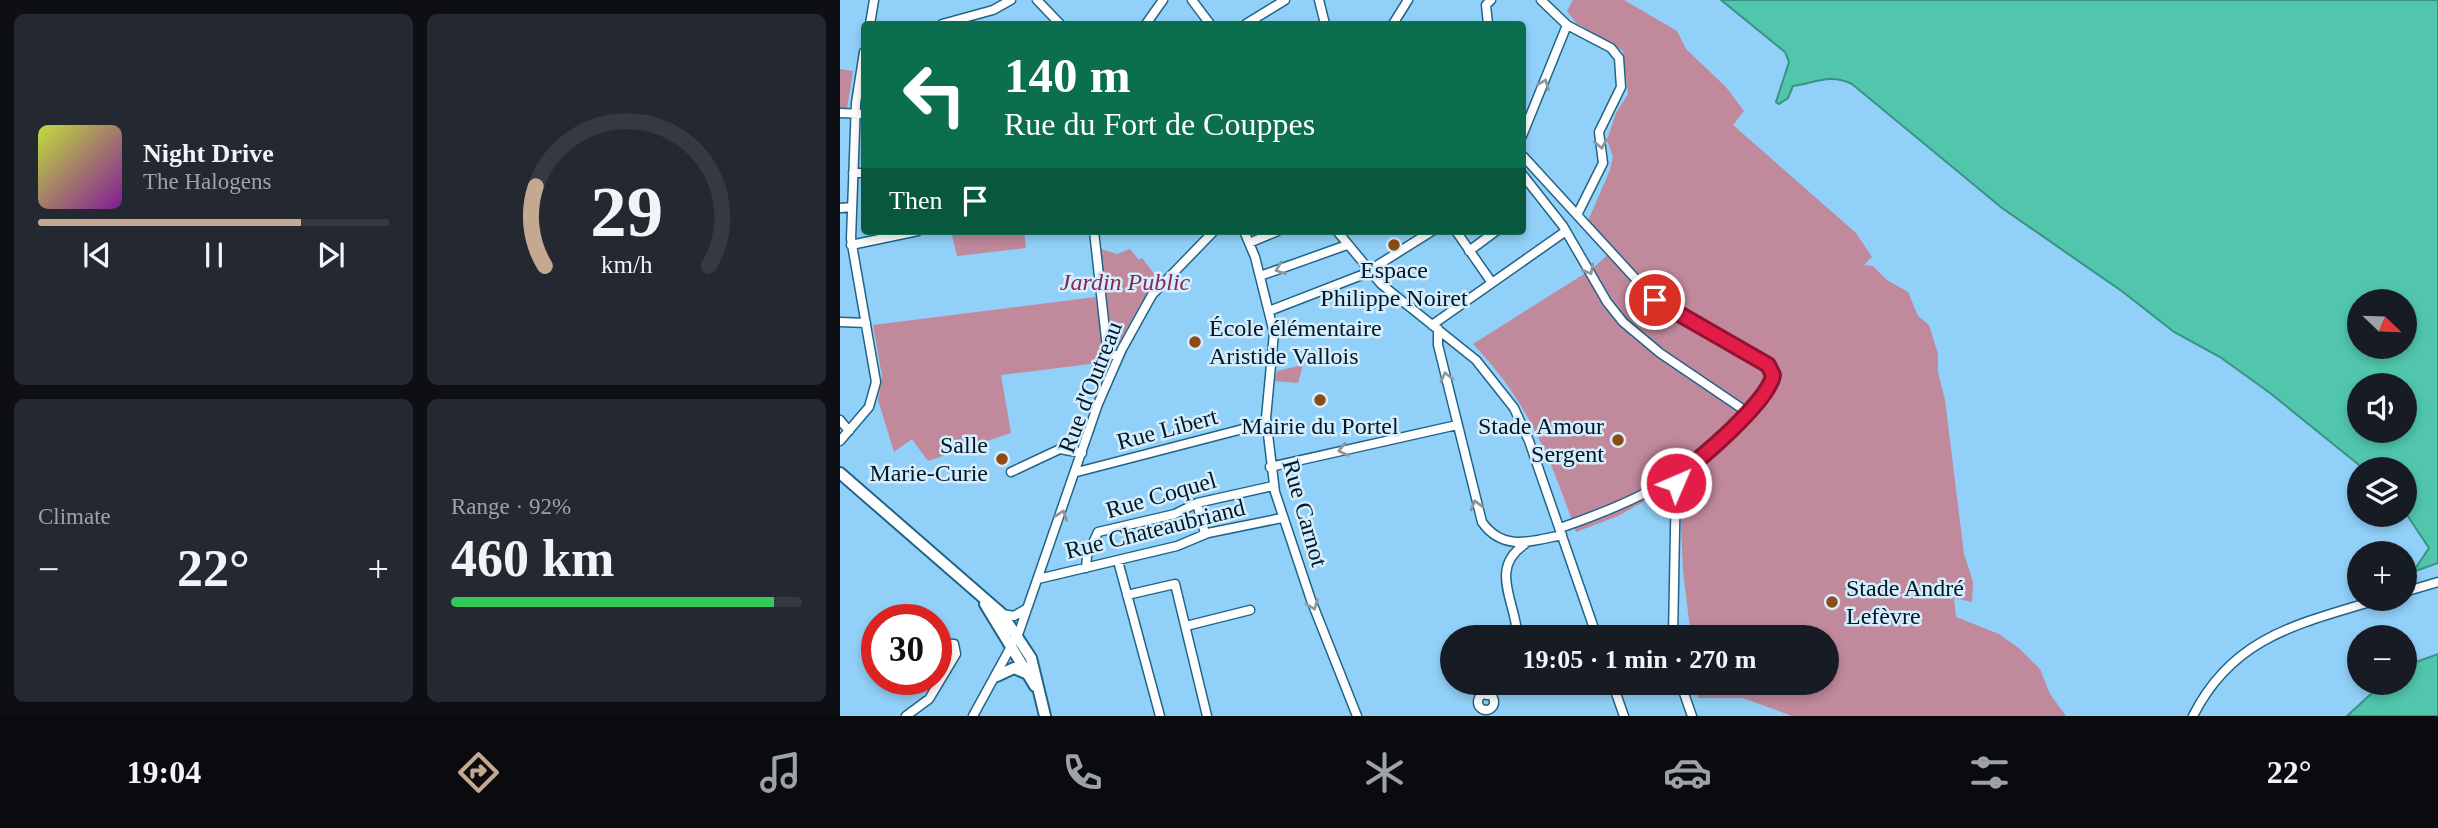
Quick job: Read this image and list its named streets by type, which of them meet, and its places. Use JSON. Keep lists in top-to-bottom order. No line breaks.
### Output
{"streets":{"street":["Rue d'Outreau","Rue Libert","Rue Coquel","Rue Carnot","Rue Chateaubriand"]},"crossings":[["Rue d'Outreau","Rue Libert"],["Rue d'Outreau","Rue Chateaubriand"],["Rue Libert","Rue Carnot"],["Rue Coquel","Rue Carnot"],["Rue Coquel","Rue Chateaubriand"],["Rue Carnot","Rue Chateaubriand"]],"one_way":["Rue Carnot"],"parks":["Jardin Public"],"places":["Espace Philippe Noiret","École élémentaire Aristide Vallois","Mairie du Portel","Stade Amour Sergent","Salle Marie-Curie","Stade André Lefèvre"],"north":"bottom right","page":{"turn":["140 m","Rue du Fort de Couppes"],"song":["Night Drive","The Halogens"],"then":"Then","map_buttons":["+","−"],"tile":["Climate",["Range · 92%","460 km"]],"heat":["−","22°","+"],"limit":"30","trip":"19:05 · 1 min · 270 m","tabs":["19:04","22°"],"gauge":["29","km/h"]}}
